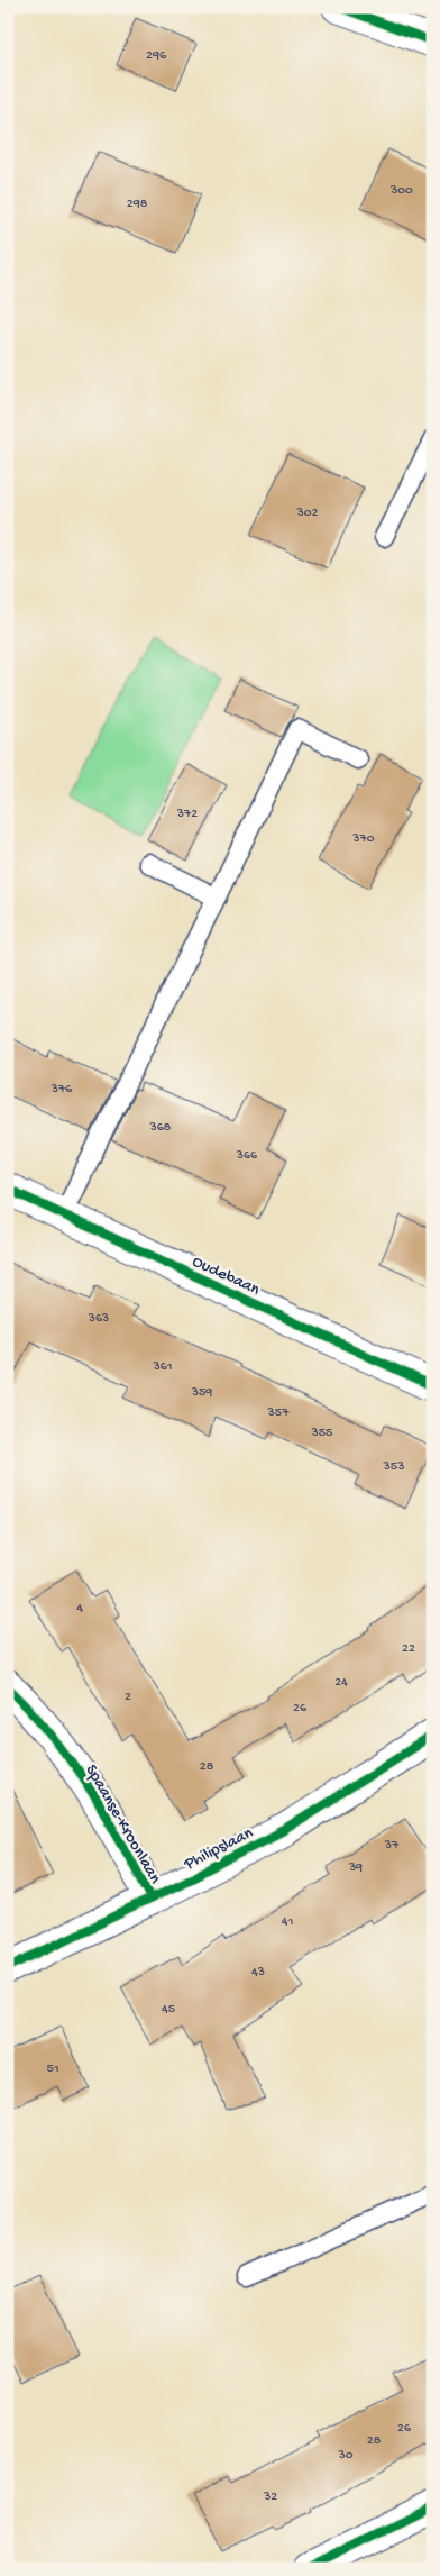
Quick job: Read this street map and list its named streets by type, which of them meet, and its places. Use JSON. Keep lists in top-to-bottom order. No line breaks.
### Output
{"streets":{"street":["Oudebaan","Spaanse-Kroonlaan","Philipslaan"]},"crossings":[["Spaanse-Kroonlaan","Philipslaan"]],"house_numbers":["296","300","298","302","372","370","376","368","366","363","361","359","357","355","353","4","22","24","2","26","28","37","39","41","43","45","51","26","28","30","32"]}
